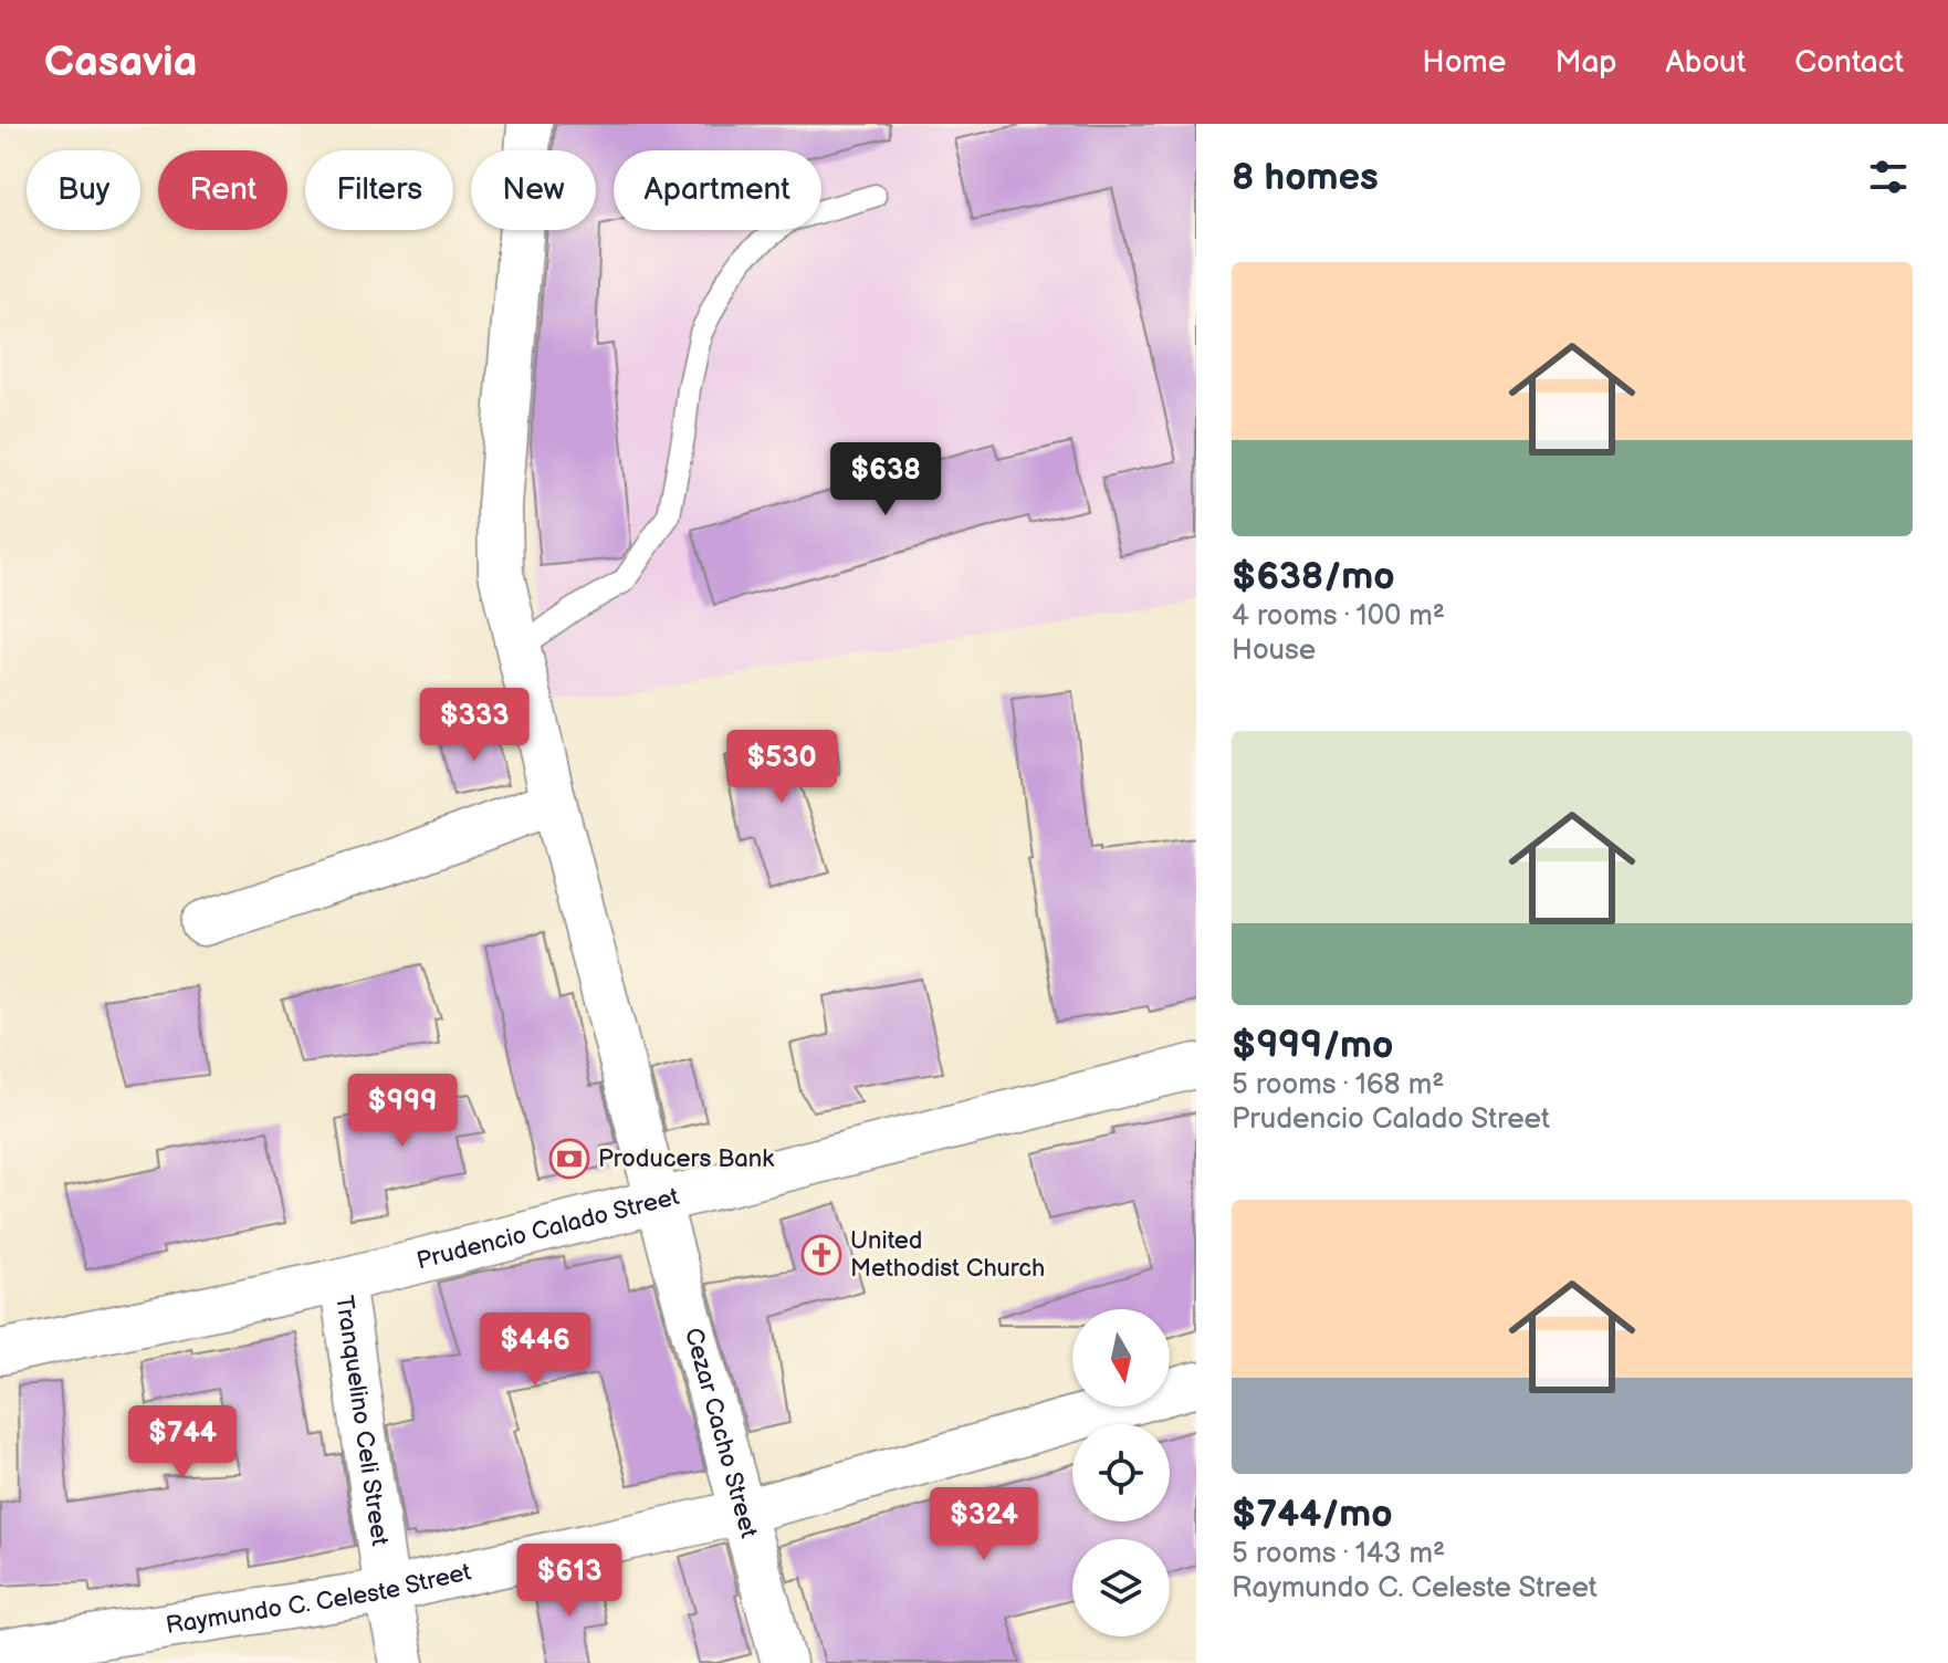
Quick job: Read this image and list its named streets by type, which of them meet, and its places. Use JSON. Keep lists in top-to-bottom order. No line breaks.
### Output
{"streets":{"street":["Prudencio Calado Street","Tranquelino Celi Street","Cezar Cacho Street","Raymundo C. Celeste Street"]},"crossings":[["Prudencio Calado Street","Tranquelino Celi Street"],["Prudencio Calado Street","Cezar Cacho Street"],["Tranquelino Celi Street","Raymundo C. Celeste Street"],["Cezar Cacho Street","Raymundo C. Celeste Street"]],"places":{"bank":["Producers Bank"],"church":["United Methodist Church"]},"north":"bottom","page":{"header":"Casavia","nav":["Home","Map","About","Contact"],"heading":"8 homes","chip":["Buy","Rent","Filters","New","Apartment"],"list":[{"name":"$638/mo","note":"4 rooms · 100 m² · House"},{"name":"$999/mo","note":"5 rooms · 168 m² · Prudencio Calado Street"},{"name":"$744/mo","note":"5 rooms · 143 m² · Raymundo C. Celeste Street"}],"price":["$638","$333","$530","$999","$446","$744","$324","$613"]}}
